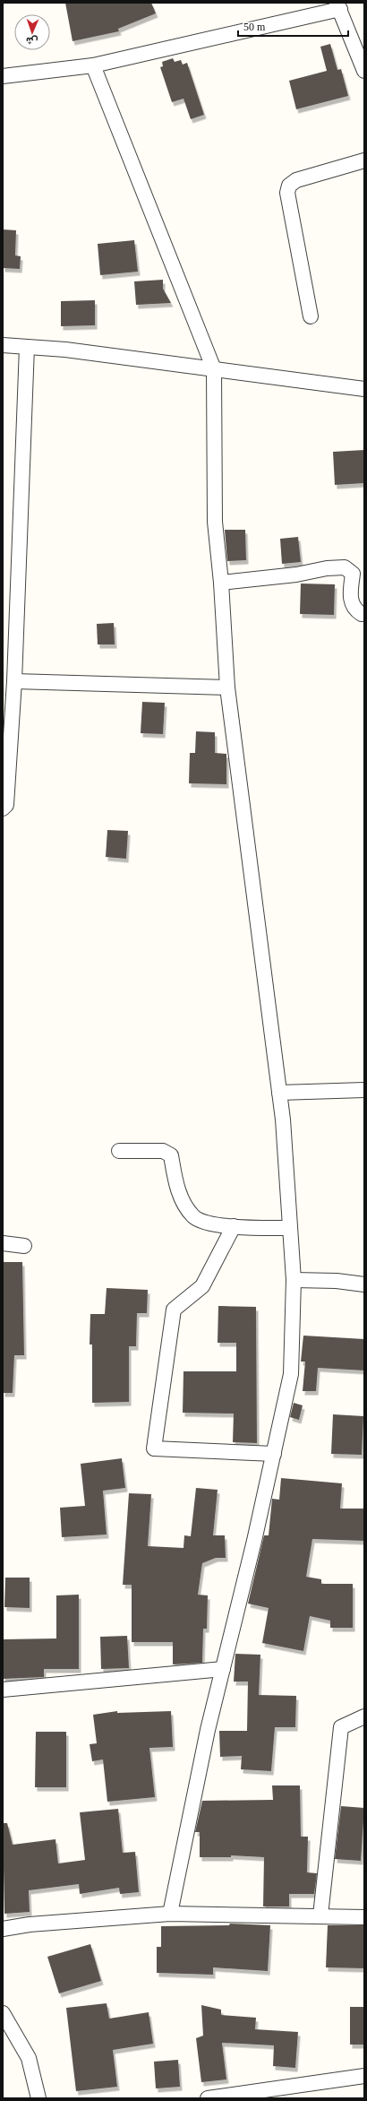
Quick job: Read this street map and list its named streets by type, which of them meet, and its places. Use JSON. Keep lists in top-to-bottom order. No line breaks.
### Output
{"scale_bar":"50 m","north":"bottom"}
